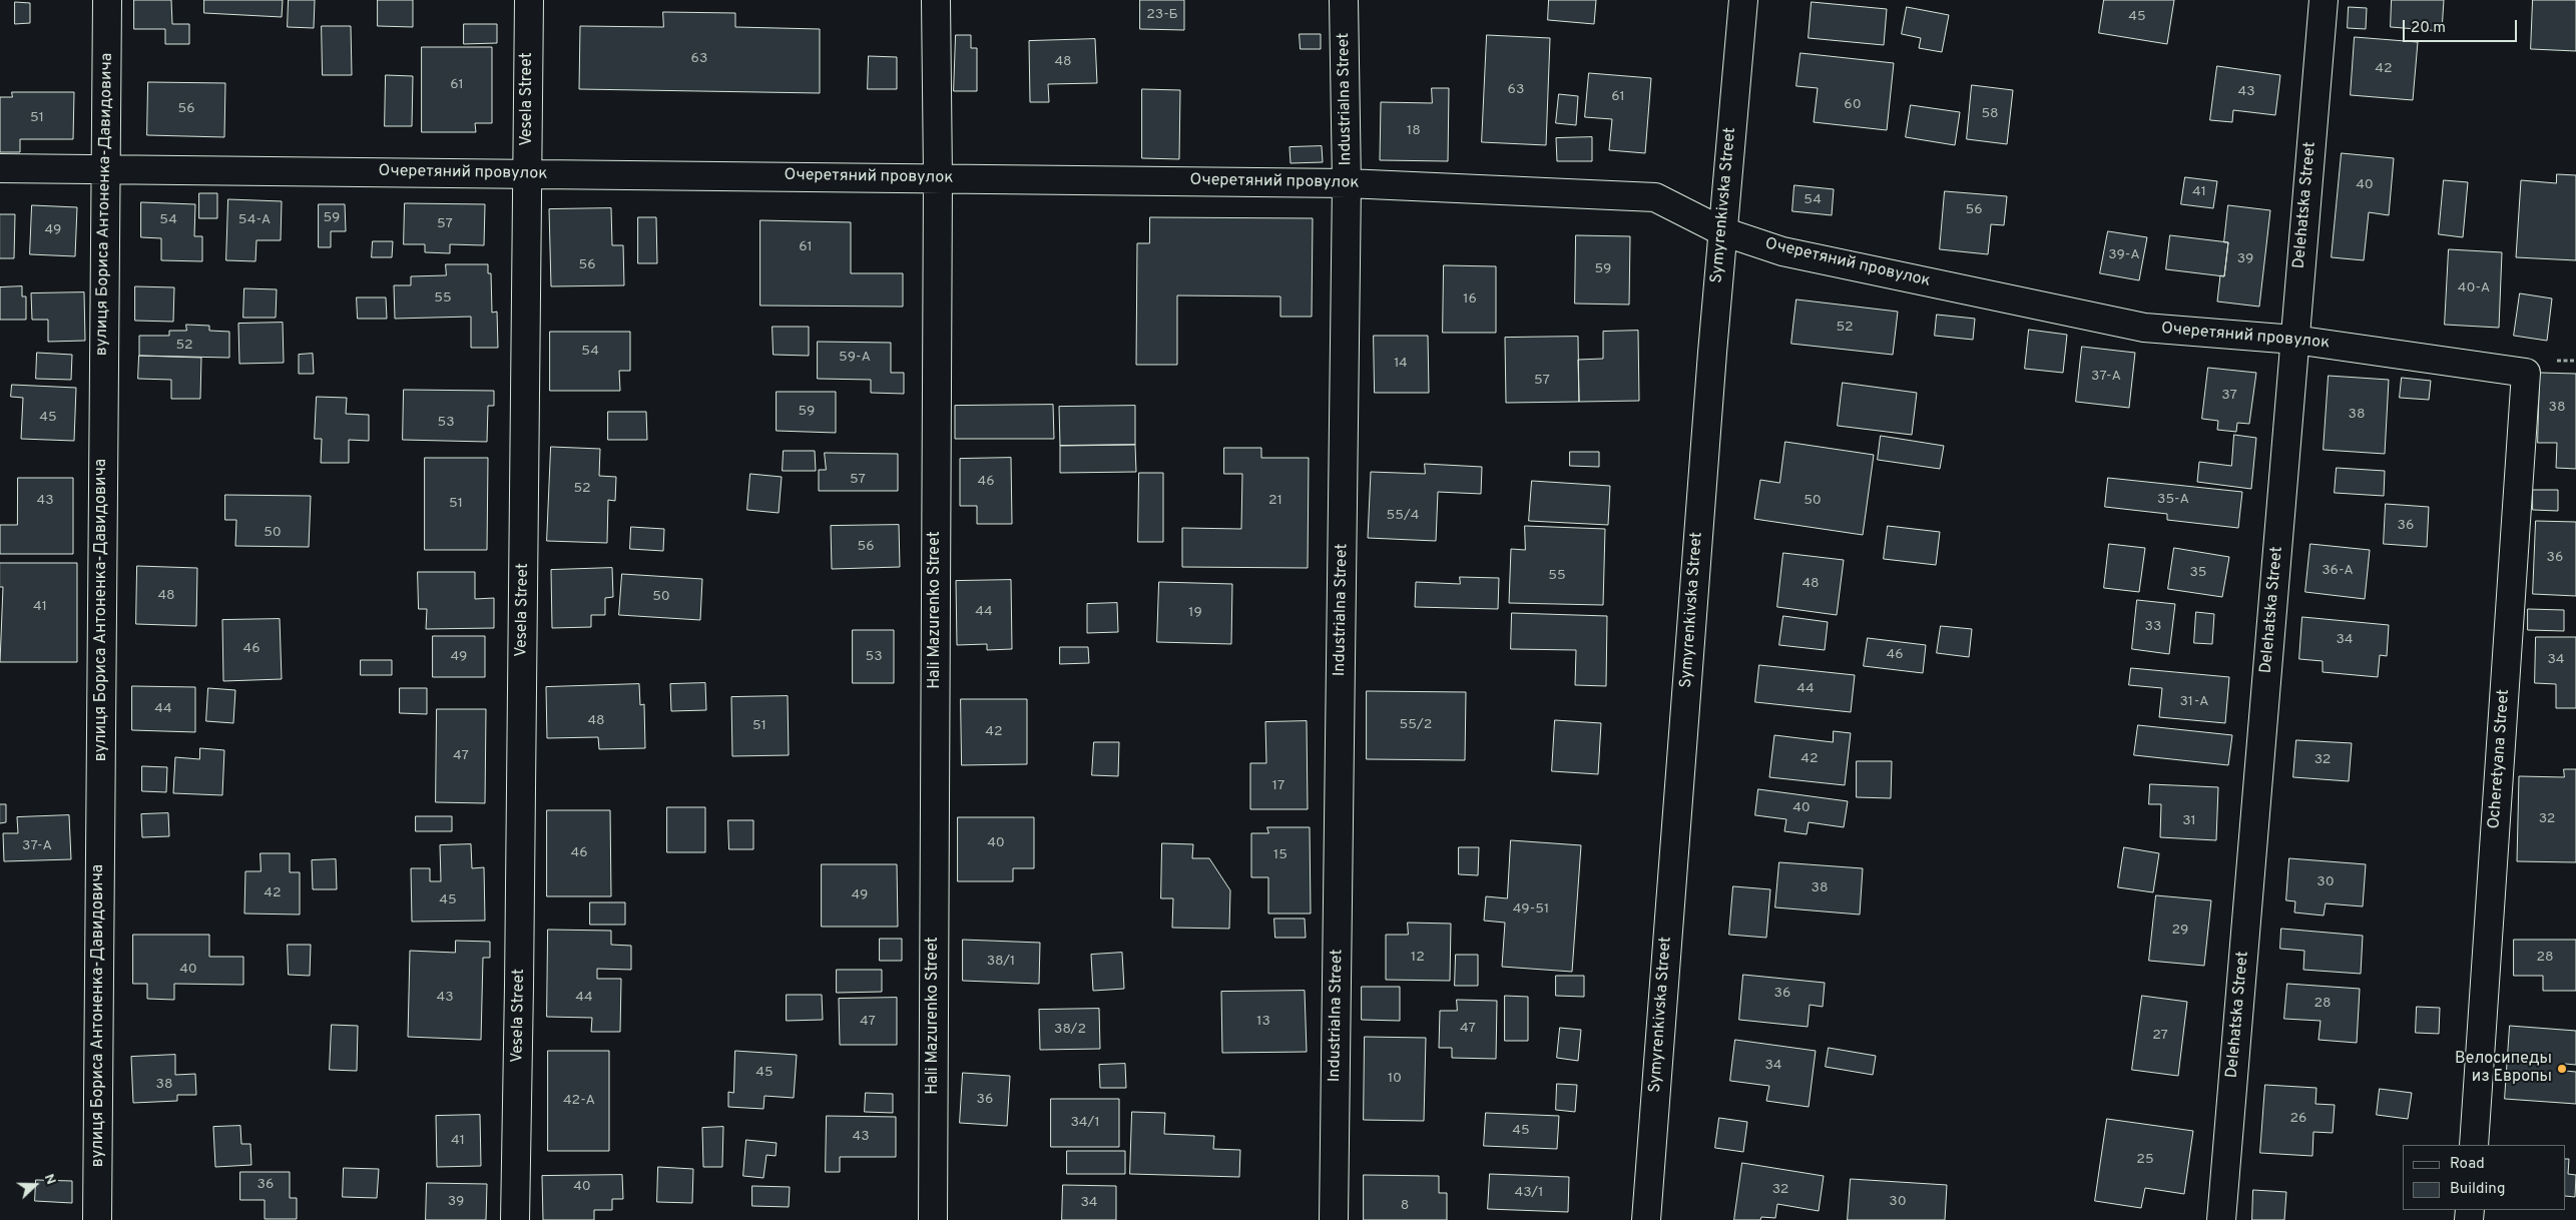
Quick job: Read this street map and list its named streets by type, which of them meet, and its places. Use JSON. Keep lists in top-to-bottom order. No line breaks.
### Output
{"streets":{"street":["Vesela Street","Industrialna Street","Очеретяний провулок","вулиця Бориса Антоненка-Давидовича","Symyrenkivska Street","Delehatska Street","Hali Mazurenko Street","Ocheretyana Street"]},"crossings":[["Vesela Street","Очеретяний провулок"],["Industrialna Street","Очеретяний провулок"],["Очеретяний провулок","вулиця Бориса Антоненка-Давидовича"],["Очеретяний провулок","Symyrenkivska Street"],["Очеретяний провулок","Delehatska Street"],["Очеретяний провулок","Hali Mazurenko Street"],["Очеретяний провулок","Ocheretyana Street"]],"places":["Велосипеды из Европы"],"house_numbers":["23-Б","45","63","48","42","61","63","43","61","60","56","58","51","18","40","41","54","56","59","54","54-А","57","49","61","39-А","39","56","59","40-А","55","16","52","52","54","59-А","14","37-А","57","37","38","59","38","45","53","57","46","52","35-А","43","21","50","51","55/4","36","50","56","36","36-А","35","55","48","48","50","41","44","19","33","34","46","46","49","53","34","44","31-А","44","48","55/2","51","42","47","42","32","17","40","32","31","40","37-А","46","15","30","38","42","49","45","49-51","29","12","28","38/1","40","36","43","44","28","47","13","47","38/2","27","34","45","10","38","36","42-А","26","34/1","45","43","41","25","36","40","32","43/1","39","30","34","8"],"legend":["Road","Building"],"scale_bar":"20 m","north":"right"}
